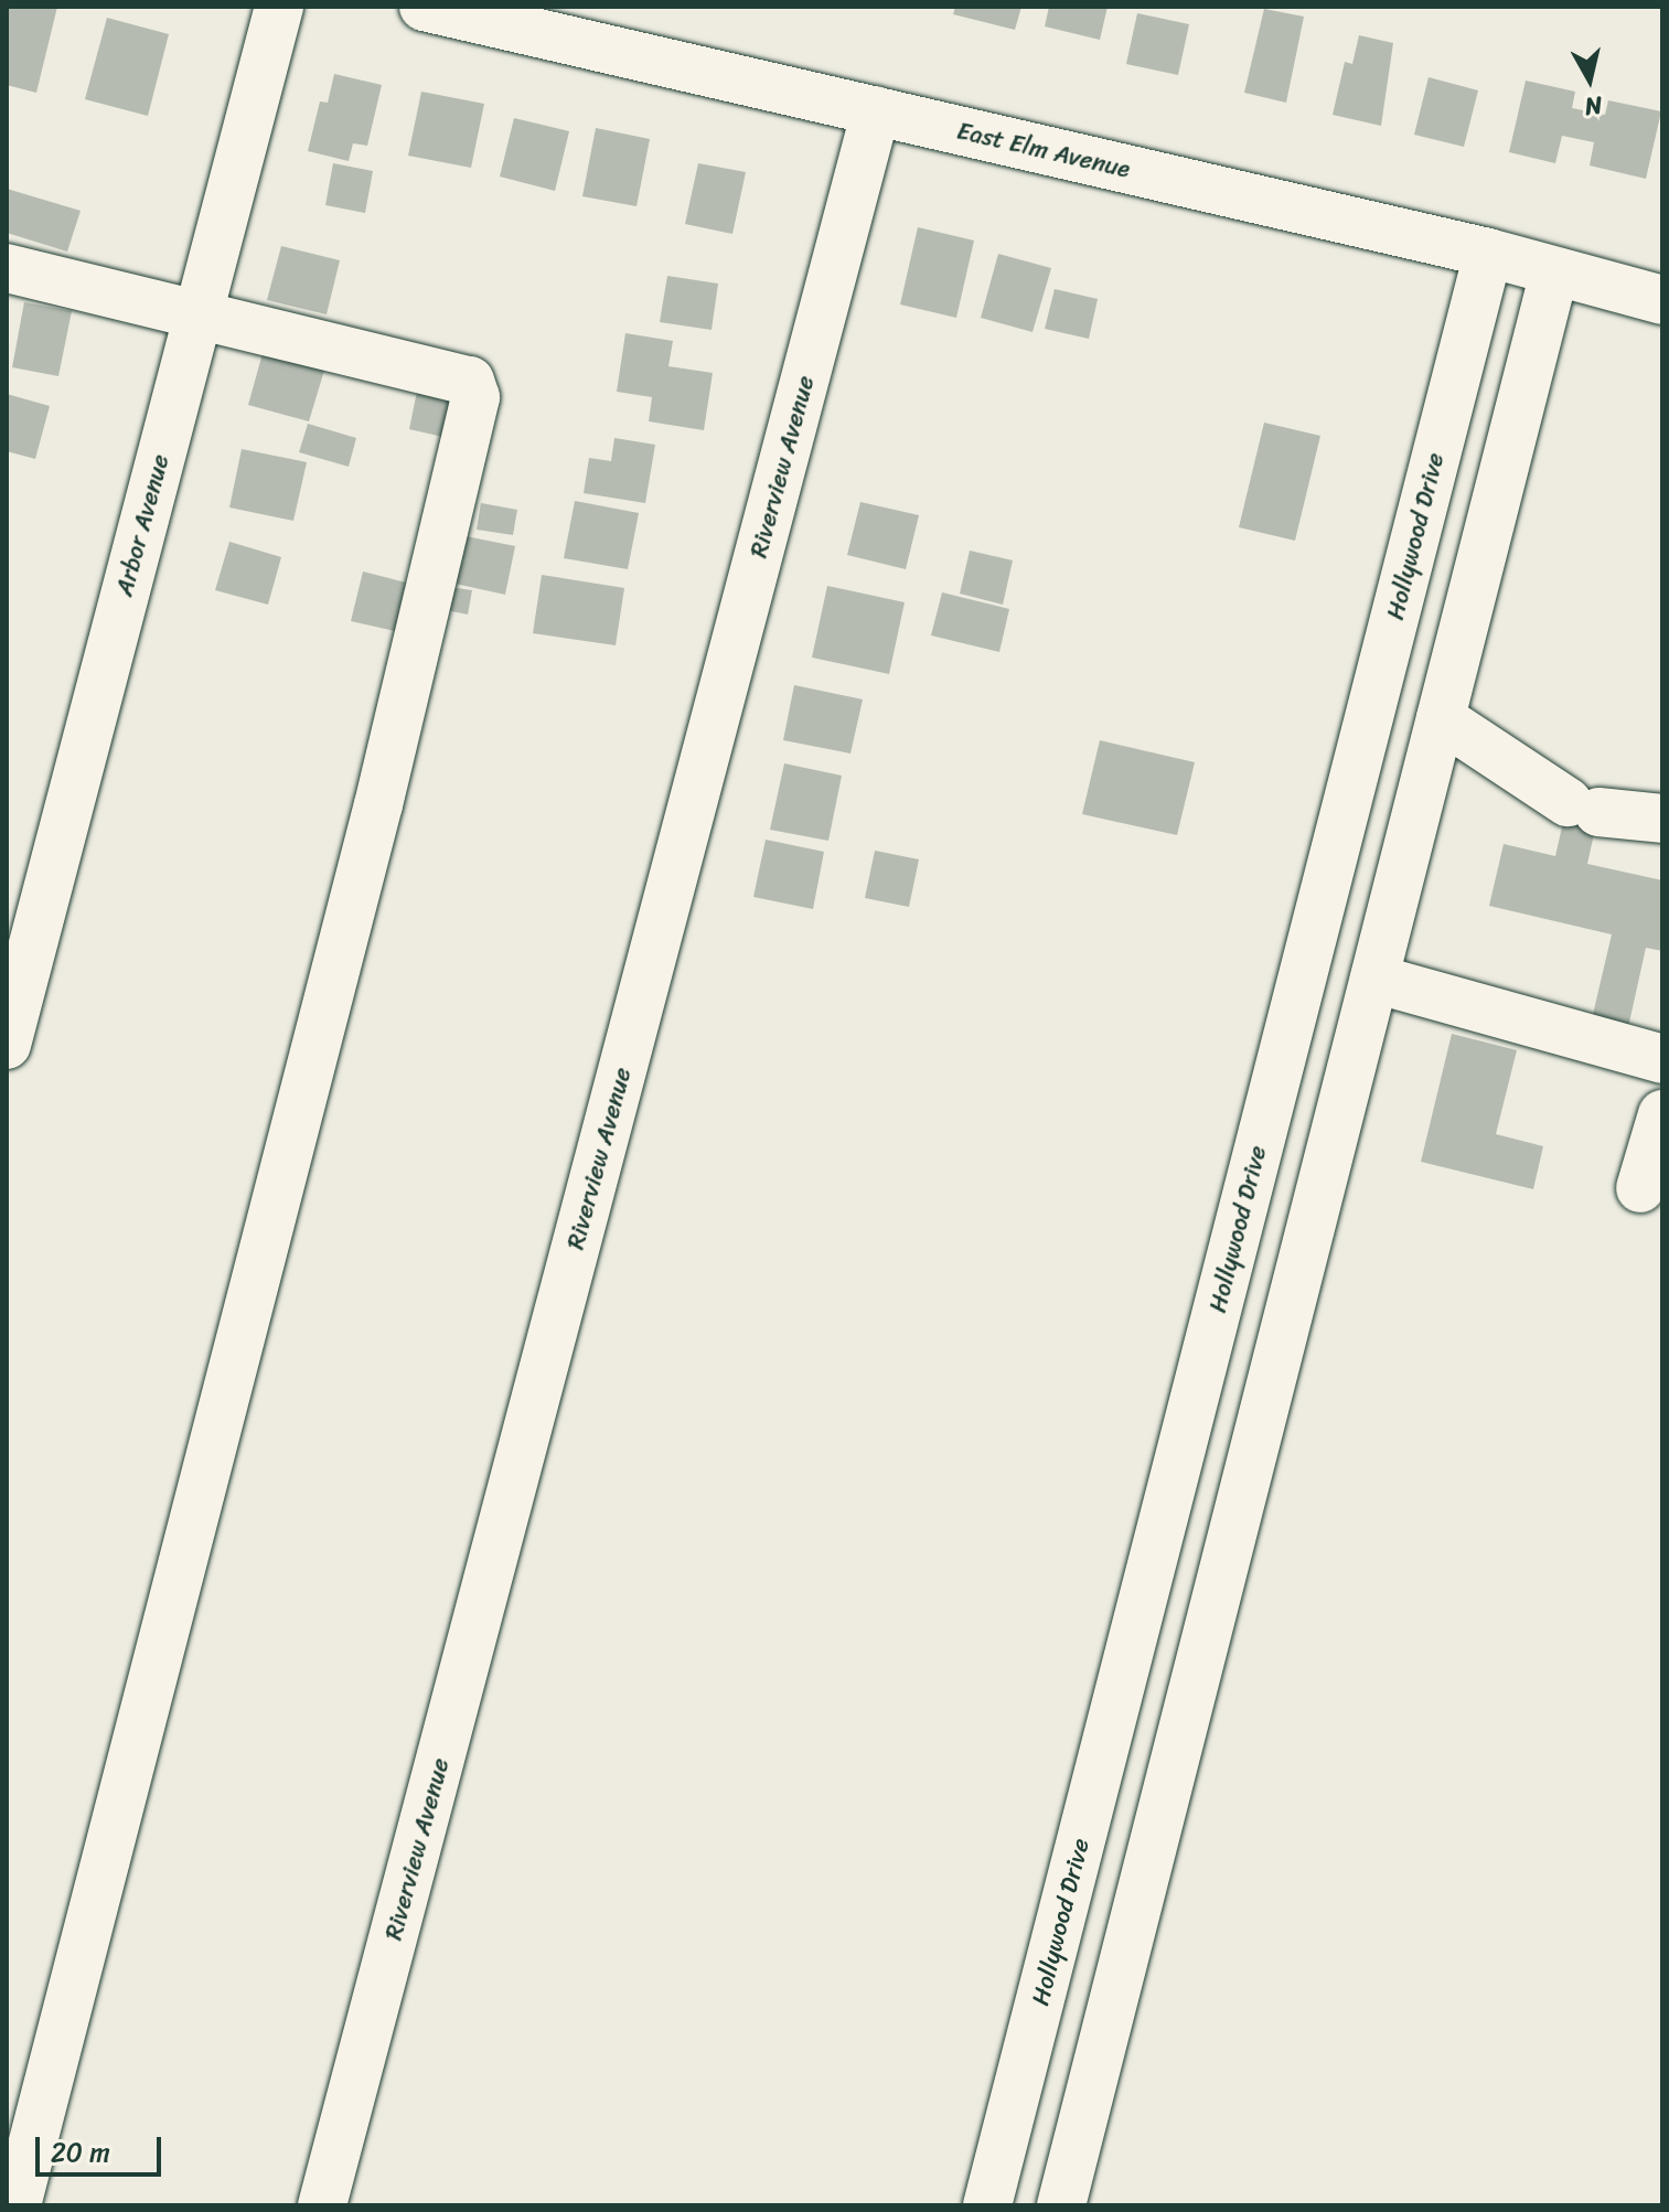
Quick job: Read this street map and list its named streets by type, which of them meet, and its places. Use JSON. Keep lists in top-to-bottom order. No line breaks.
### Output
{"streets":{"street":["East Elm Avenue","Riverview Avenue","Arbor Avenue","Hollywood Drive"]},"crossings":[["East Elm Avenue","Riverview Avenue"],["East Elm Avenue","Hollywood Drive"]],"scale_bar":"20 m","north":"bottom"}
